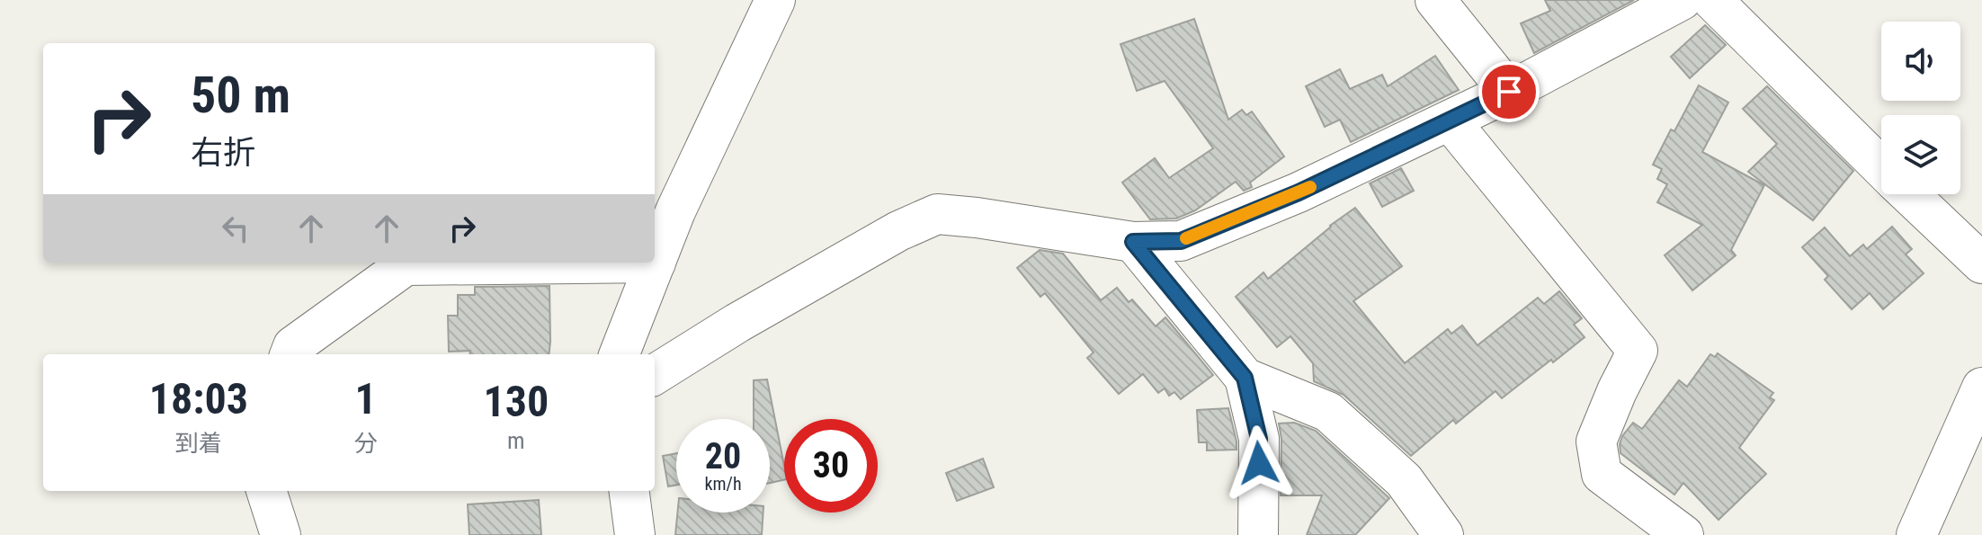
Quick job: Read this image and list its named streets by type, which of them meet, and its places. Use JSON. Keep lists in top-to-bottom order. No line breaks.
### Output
{"page":{"turn":["50 m","右折"],"eta":["18:03","到着","1","分","130","m"],"speed":"20 km/h","limit":"30"}}
